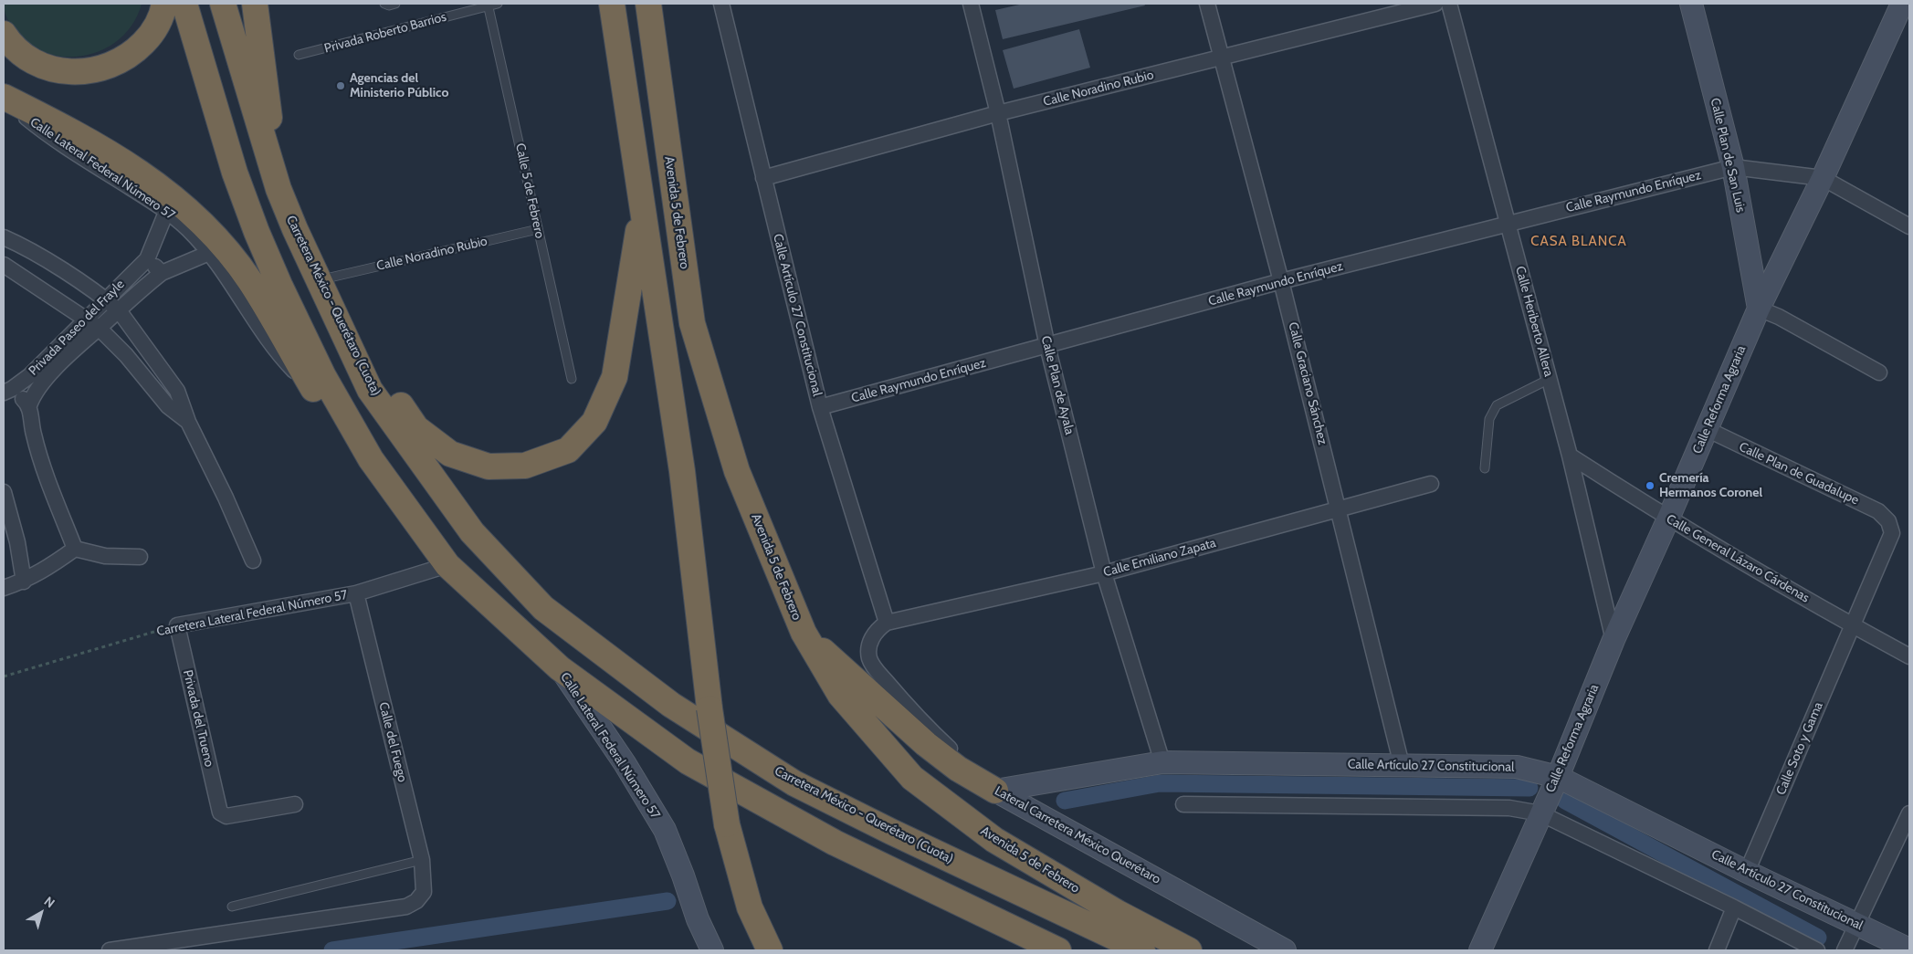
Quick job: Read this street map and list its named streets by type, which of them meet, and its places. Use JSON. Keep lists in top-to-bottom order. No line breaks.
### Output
{"streets":{"highway":["Avenida 5 de Febrero","Carretera México - Querétaro (Cuota)"],"street":["Calle Noradino Rubio","Calle Plan de San Luis","Calle Lateral Federal Número 57","Calle Raymundo Enríquez","Calle Artículo 27 Constitucional","Calle Heriberto Allera","Privada Paseo del Frayle","Calle Graciano Sánchez","Calle Plan de Ayala","Calle Reforma Agraria","Calle Plan de Guadalupe","Calle Emiliano Zapata","Calle General Lázaro Cárdenas","Carretera Lateral Federal Número 57","Privada del Trueno","Calle del Fuego","Calle Soto y Gama","Lateral Carretera México Querétaro"],"lane":["Privada Roberto Barrios","Calle 5 de Febrero"]},"crossings":[["Privada Roberto Barrios","Calle 5 de Febrero"],["Calle Noradino Rubio","Calle 5 de Febrero"],["Calle Noradino Rubio","Calle Artículo 27 Constitucional"],["Calle Noradino Rubio","Calle Graciano Sánchez"],["Calle Noradino Rubio","Calle Plan de Ayala"],["Calle Plan de San Luis","Calle Raymundo Enríquez"],["Calle Plan de San Luis","Calle Reforma Agraria"],["Calle Lateral Federal Número 57","Privada Paseo del Frayle"],["Calle Raymundo Enríquez","Calle Artículo 27 Constitucional"],["Calle Raymundo Enríquez","Calle Heriberto Allera"],["Calle Raymundo Enríquez","Calle Graciano Sánchez"],["Calle Raymundo Enríquez","Calle Plan de Ayala"],["Calle Artículo 27 Constitucional","Calle Graciano Sánchez"],["Calle Artículo 27 Constitucional","Calle Plan de Ayala"],["Calle Artículo 27 Constitucional","Calle Reforma Agraria"],["Calle Artículo 27 Constitucional","Calle Emiliano Zapata"],["Calle Artículo 27 Constitucional","Calle Soto y Gama"],["Calle Artículo 27 Constitucional","Lateral Carretera México Querétaro"],["Calle Heriberto Allera","Calle Reforma Agraria"],["Calle Heriberto Allera","Calle General Lázaro Cárdenas"],["Calle Graciano Sánchez","Calle Emiliano Zapata"],["Calle Plan de Ayala","Calle Emiliano Zapata"],["Calle Reforma Agraria","Calle Plan de Guadalupe"],["Calle Reforma Agraria","Calle General Lázaro Cárdenas"],["Calle Plan de Guadalupe","Calle Soto y Gama"],["Calle Emiliano Zapata","Lateral Carretera México Querétaro"],["Calle General Lázaro Cárdenas","Calle Soto y Gama"],["Carretera Lateral Federal Número 57","Privada del Trueno"],["Carretera Lateral Federal Número 57","Calle del Fuego"]],"districts":["CASA BLANCA"],"places":["Agencias del Ministerio Público","Cremería Hermanos Coronel"],"north":"top right"}
